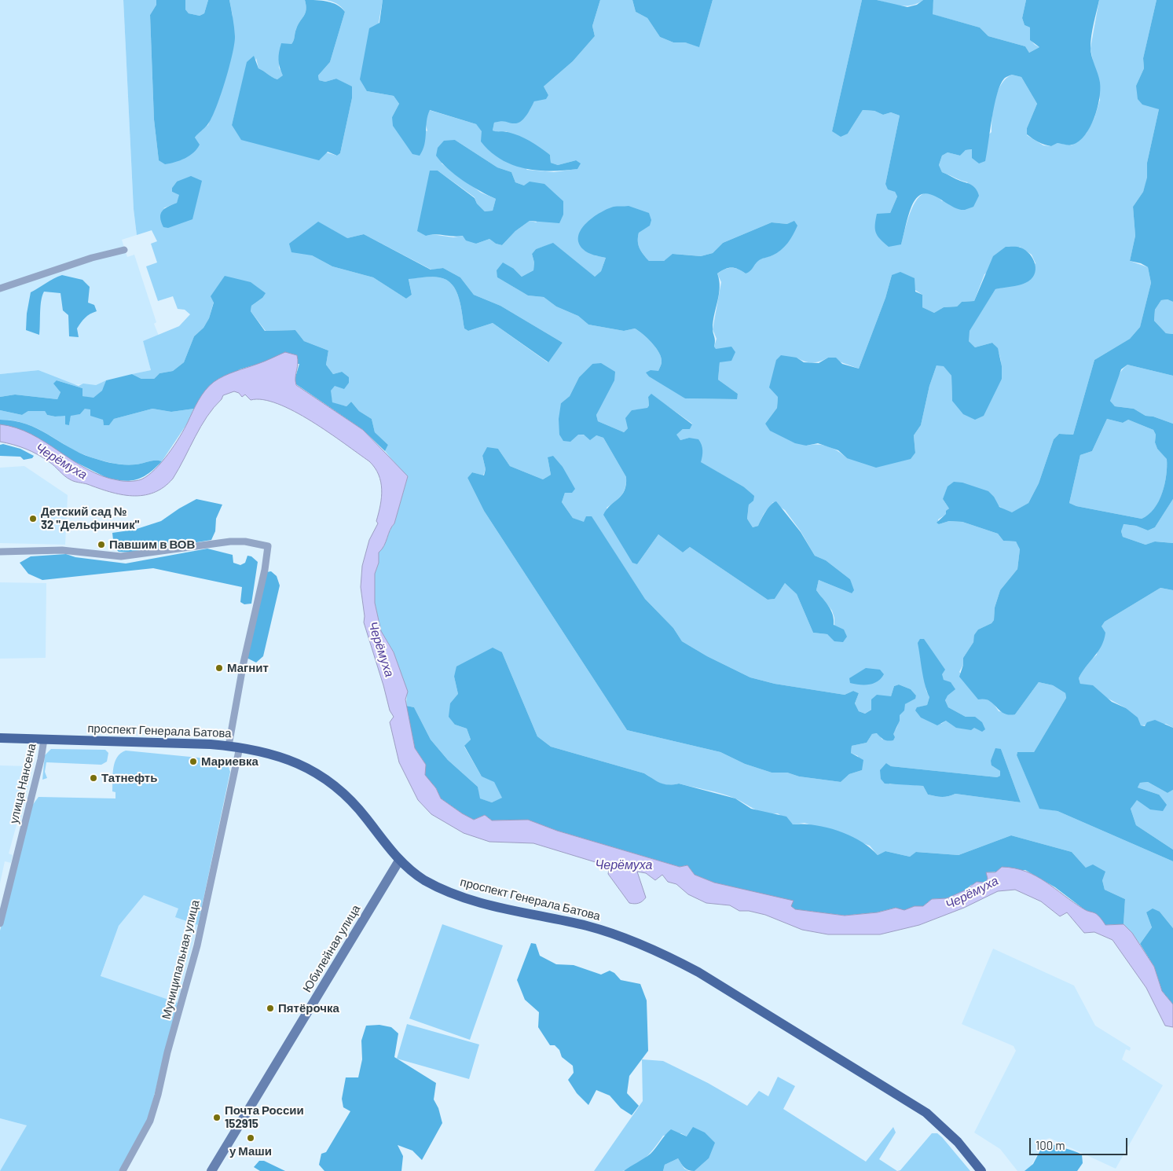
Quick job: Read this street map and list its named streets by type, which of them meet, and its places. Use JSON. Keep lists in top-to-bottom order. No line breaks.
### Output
{"streets":{"main road":["проспект Генерала Батова"],"street":["улица Нансена","Юбилейная улица","Муниципальная улица"]},"crossings":[["проспект Генерала Батова","улица Нансена"],["проспект Генерала Батова","Юбилейная улица"],["проспект Генерала Батова","Муниципальная улица"]],"water":["Черёмуха"],"places":["Детский сад № 32 \"Дельфинчик\"","Павшим в ВОВ","Магнит","Мариевка","Татнефть","Пятёрочка","Почта России 152915","у Маши"],"scale_bar":"100 m"}
